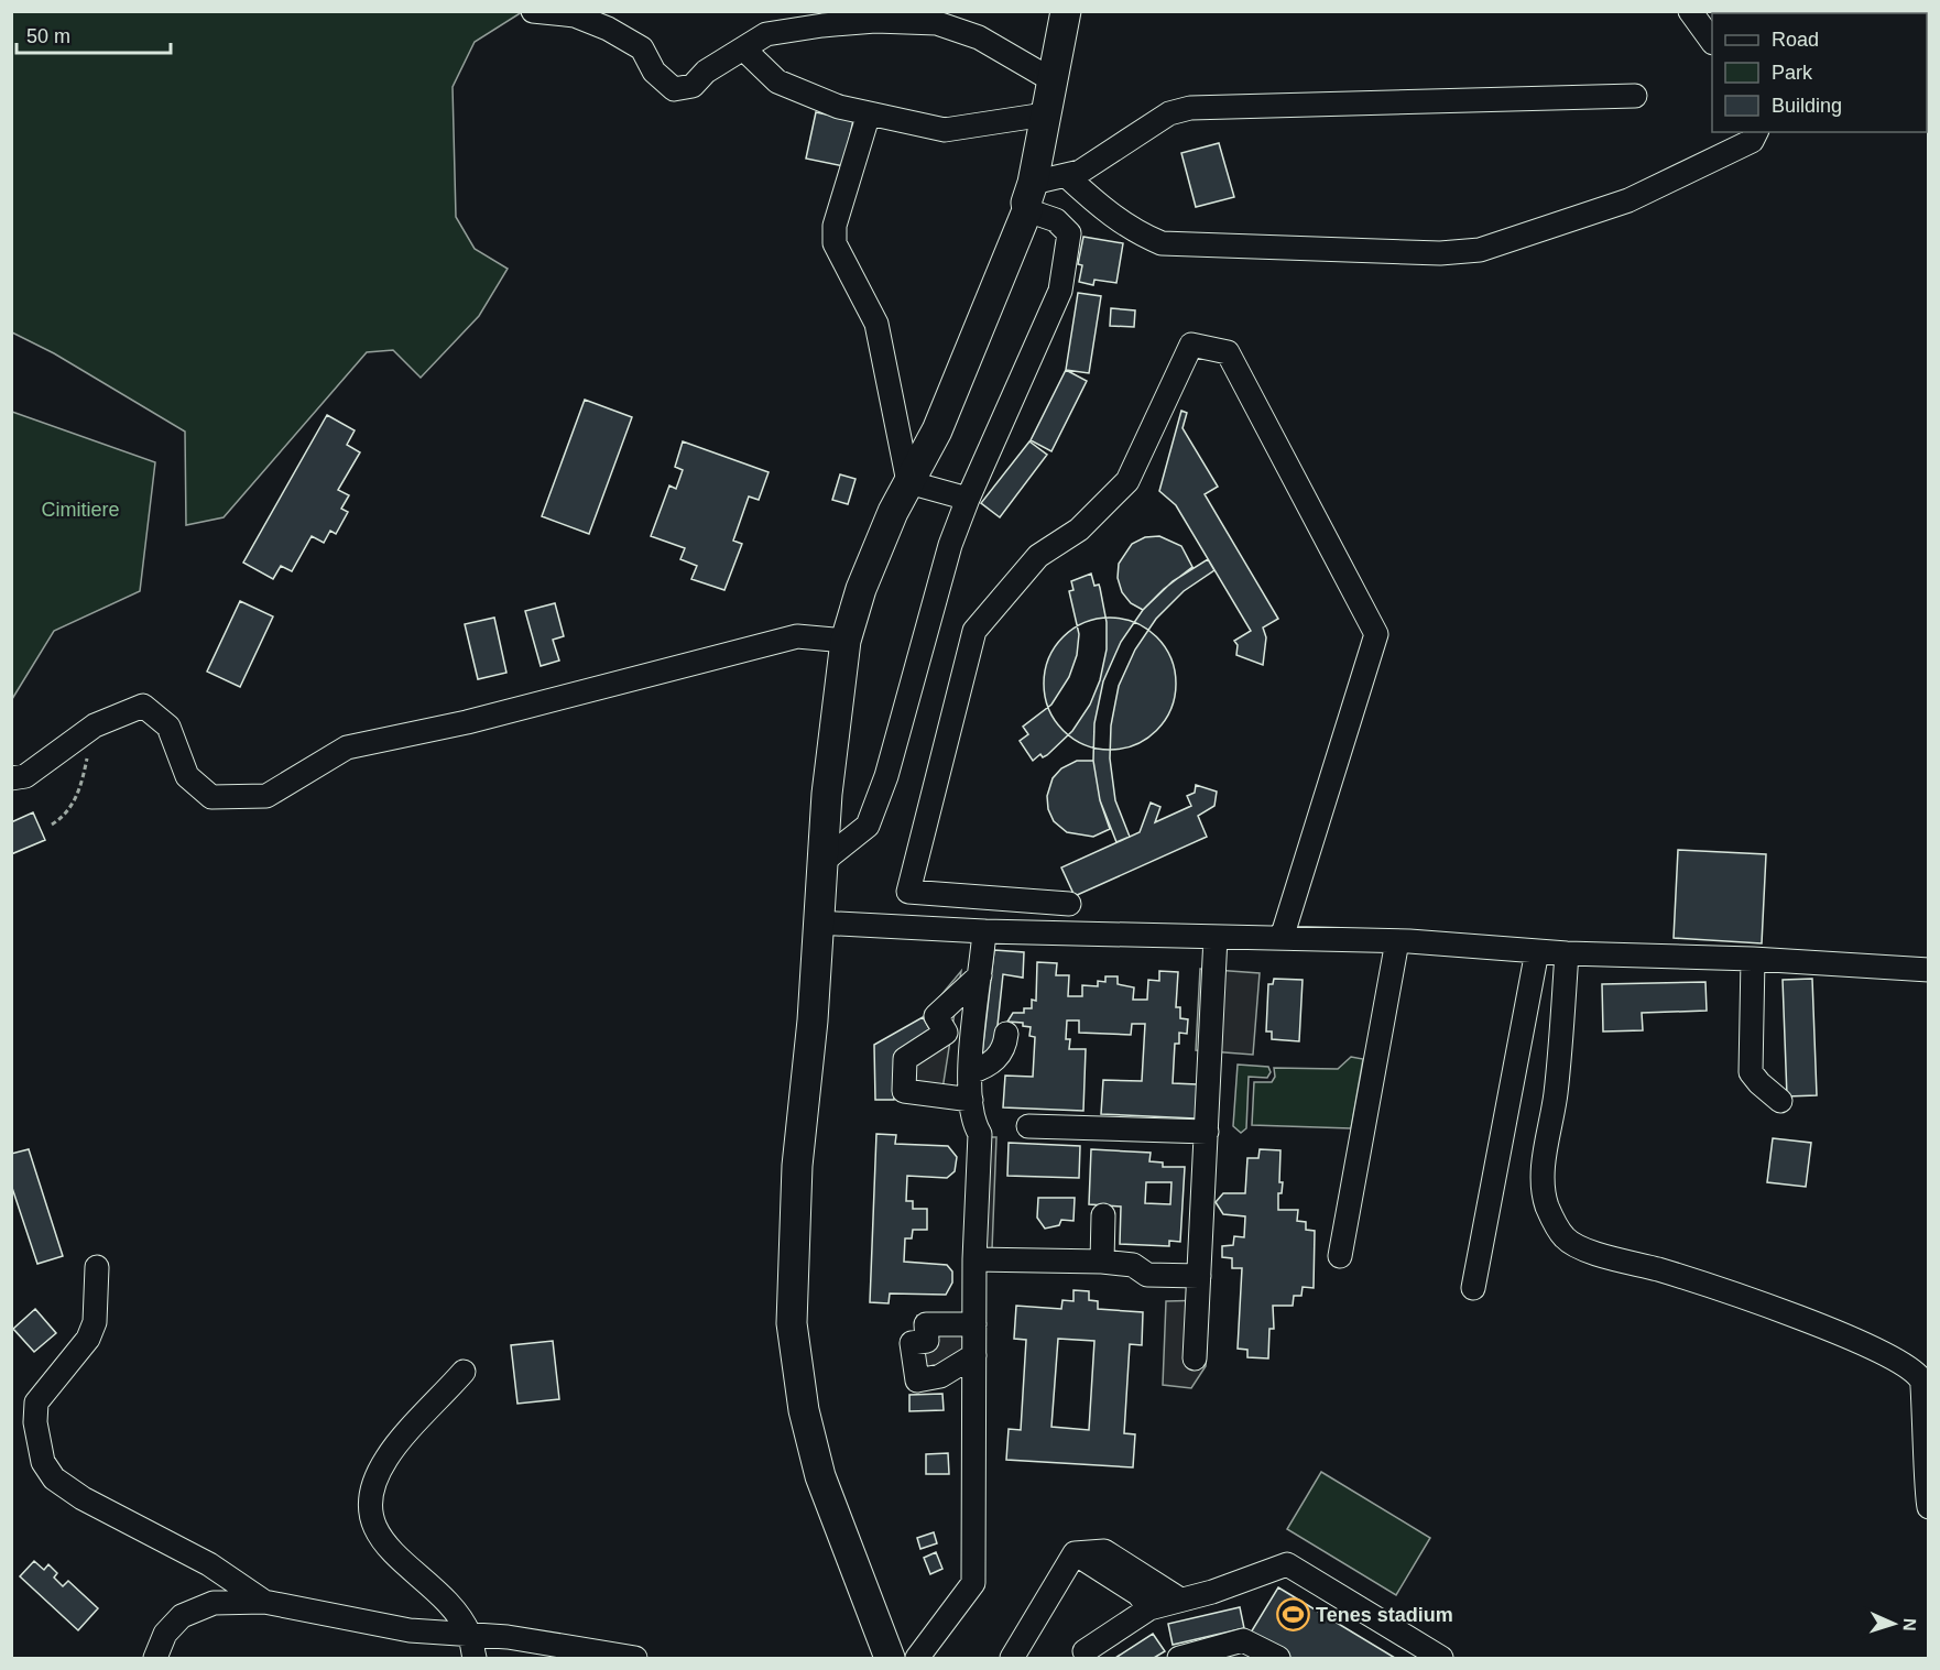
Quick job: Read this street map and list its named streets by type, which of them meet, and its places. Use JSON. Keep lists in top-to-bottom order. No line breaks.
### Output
{"parks":["Cimitiere"],"places":{"sports":["Tenes stadium"]},"legend":["Road","Park","Building"],"scale_bar":"50 m","north":"right"}
